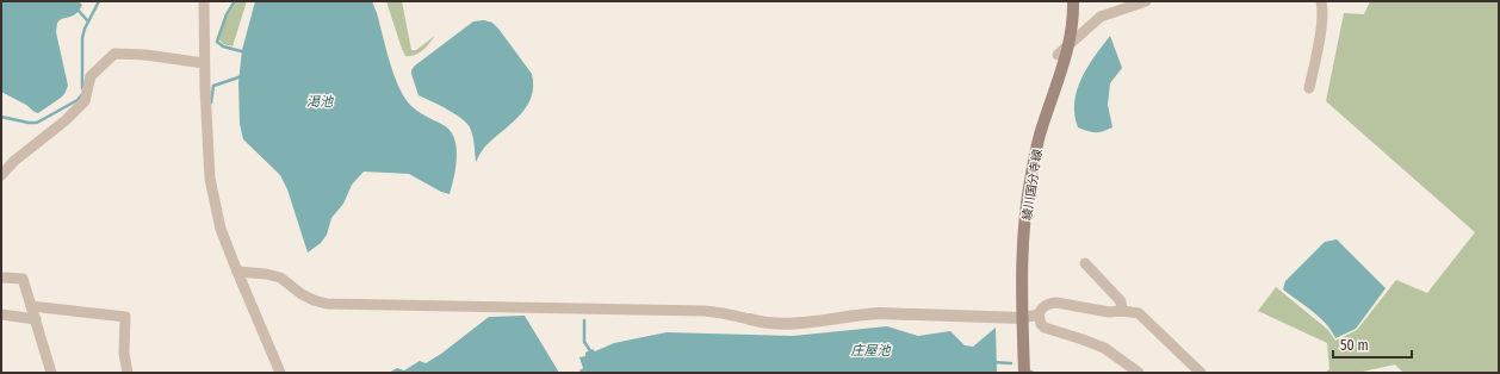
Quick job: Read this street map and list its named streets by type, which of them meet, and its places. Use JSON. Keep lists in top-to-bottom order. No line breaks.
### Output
{"streets":{"main road":["綾川国分寺線"]},"water":["渇池","庄屋池"],"scale_bar":"50 m"}
